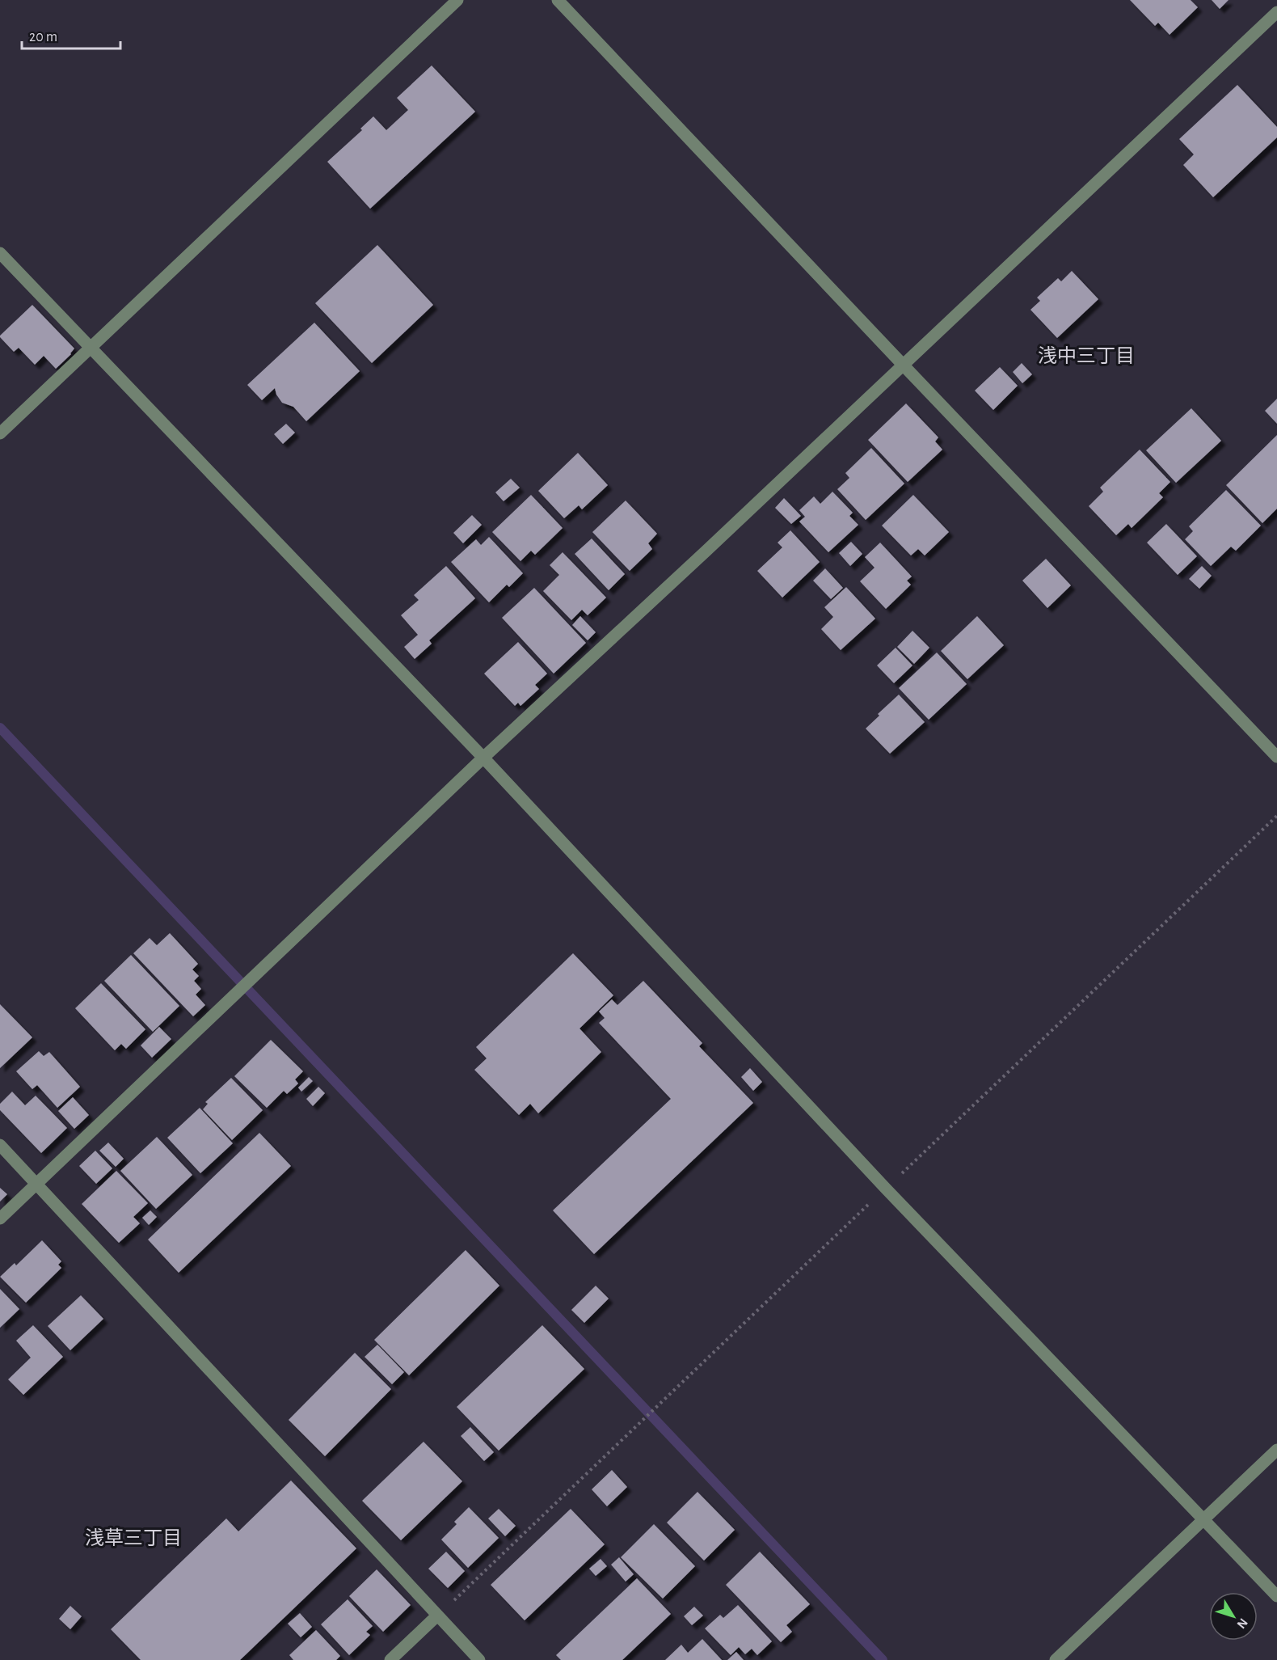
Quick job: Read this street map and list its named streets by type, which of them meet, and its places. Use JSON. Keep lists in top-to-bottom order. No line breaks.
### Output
{"districts":["浅中三丁目","浅草三丁目"],"scale_bar":"20 m","north":"bottom right"}
